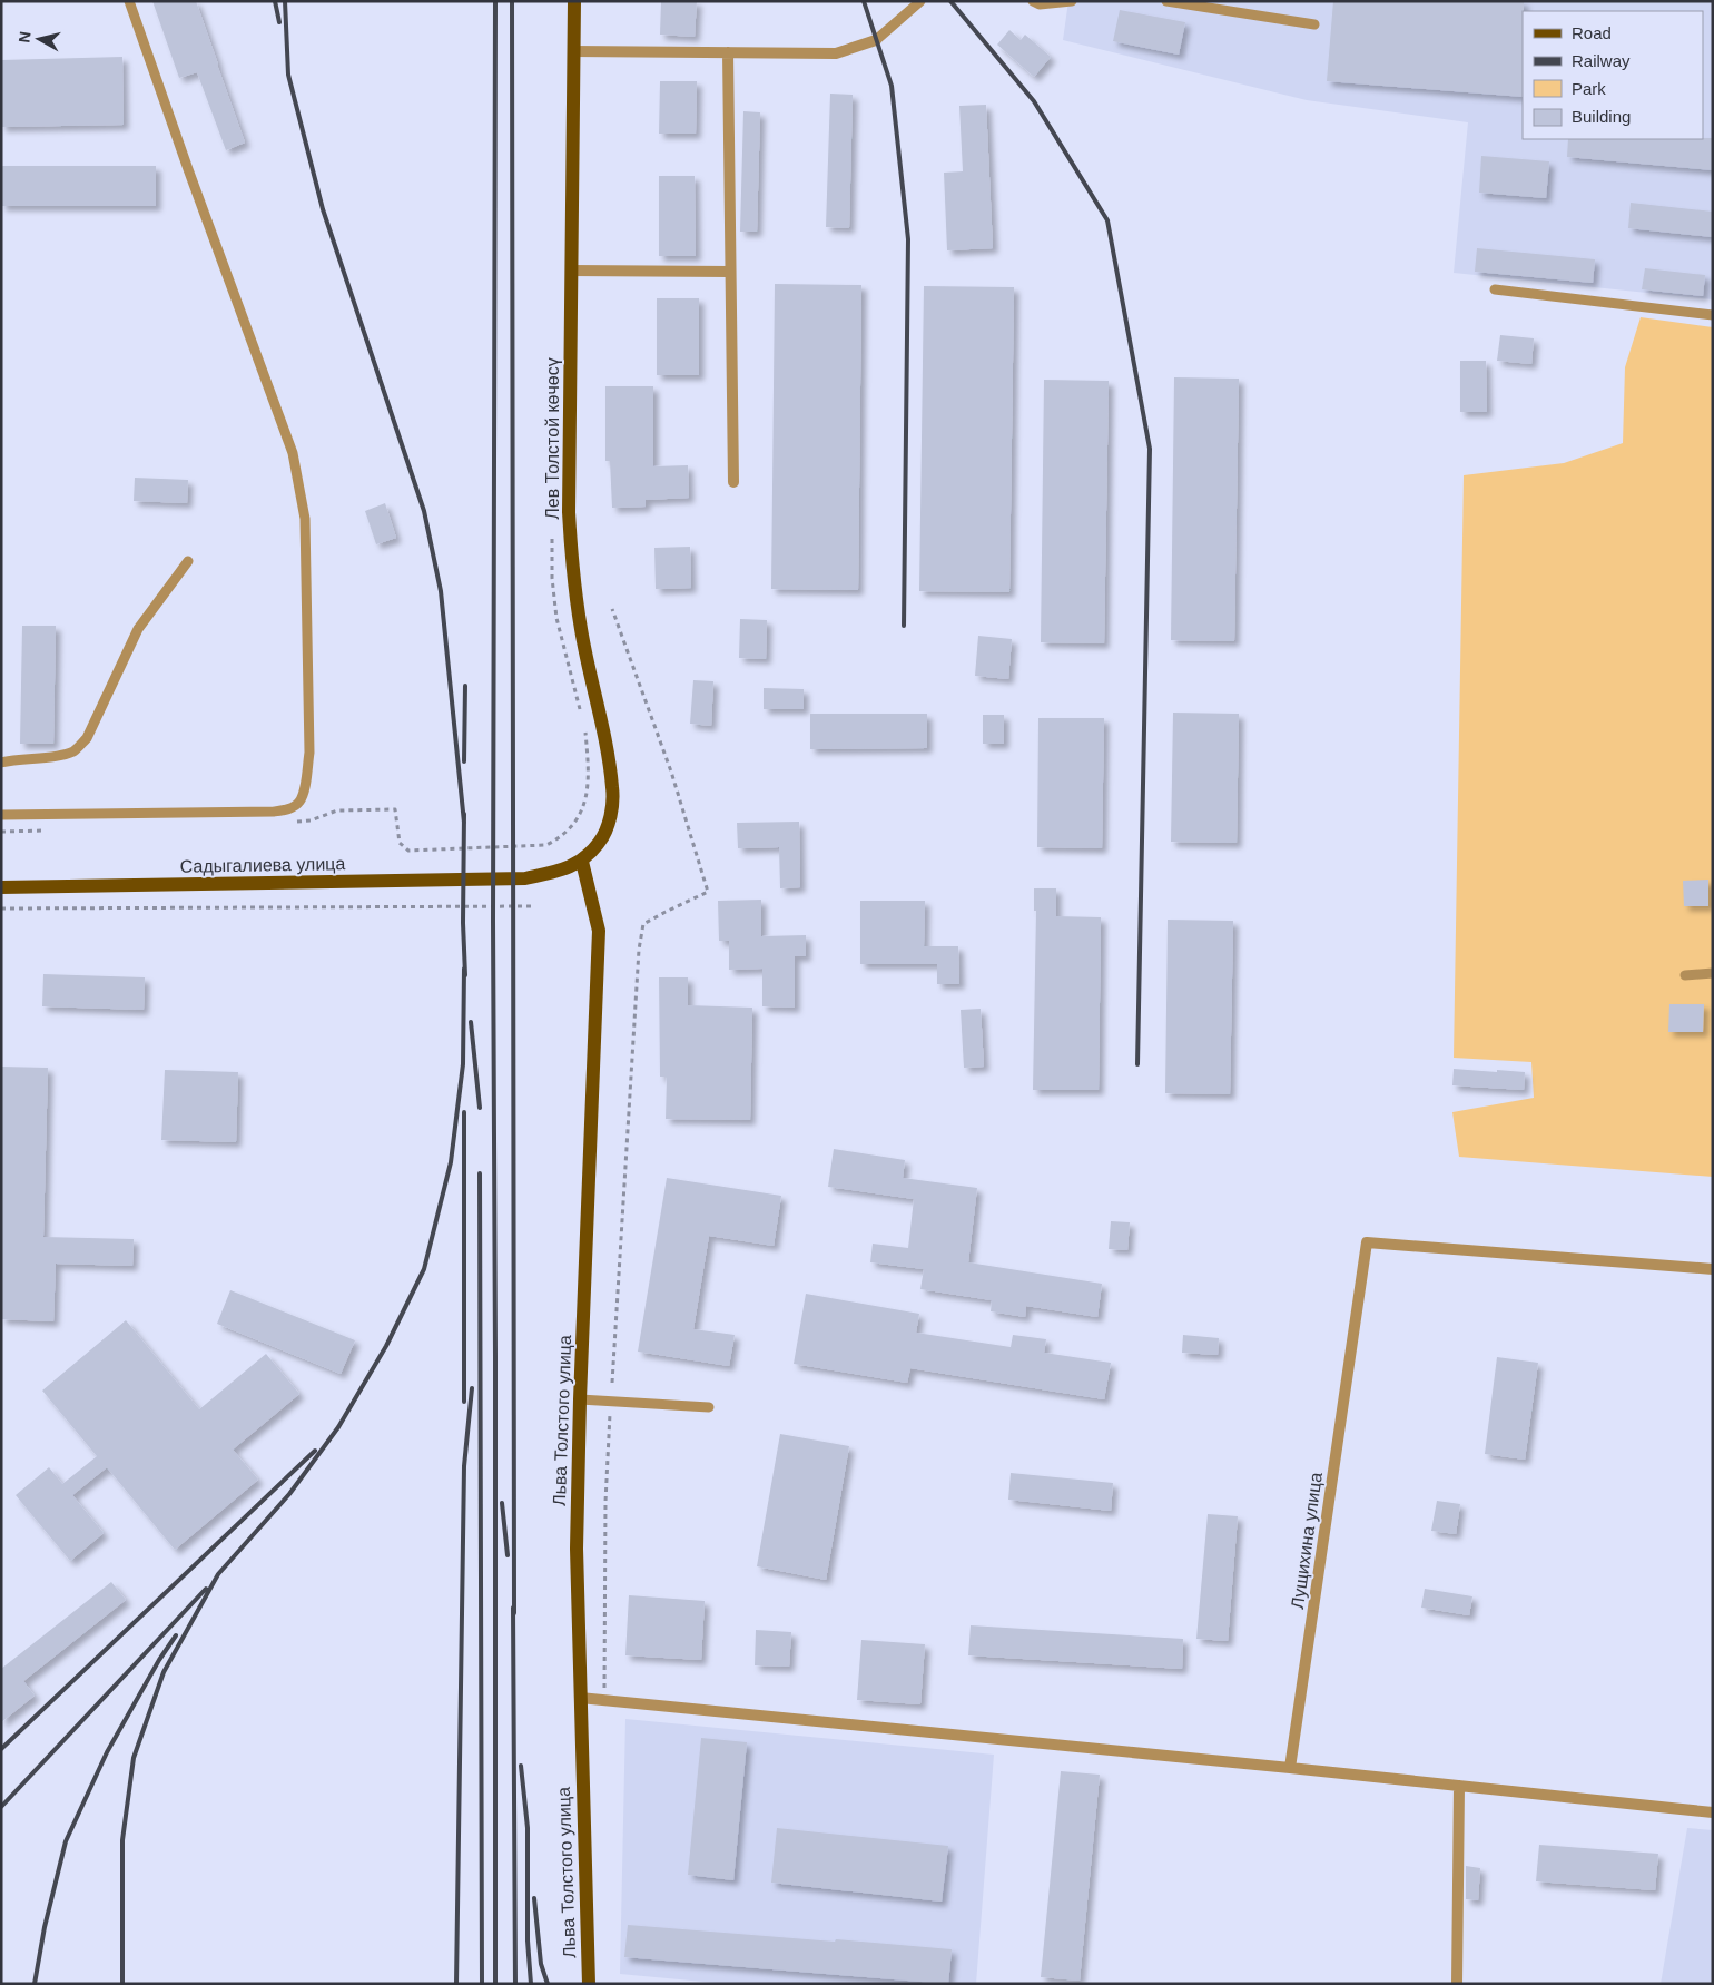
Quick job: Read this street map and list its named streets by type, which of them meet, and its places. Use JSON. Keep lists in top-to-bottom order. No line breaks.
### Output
{"streets":{"main road":["Лев Толстой көчөсү","Садыгалиева улица","Льва Толстого улица"],"street":["Лущихина улица"]},"crossings":[["Лев Толстой көчөсү","Садыгалиева улица"],["Лев Толстой көчөсү","Льва Толстого улица"],["Садыгалиева улица","Льва Толстого улица"]],"legend":["Road","Railway","Park","Building"],"north":"left"}
